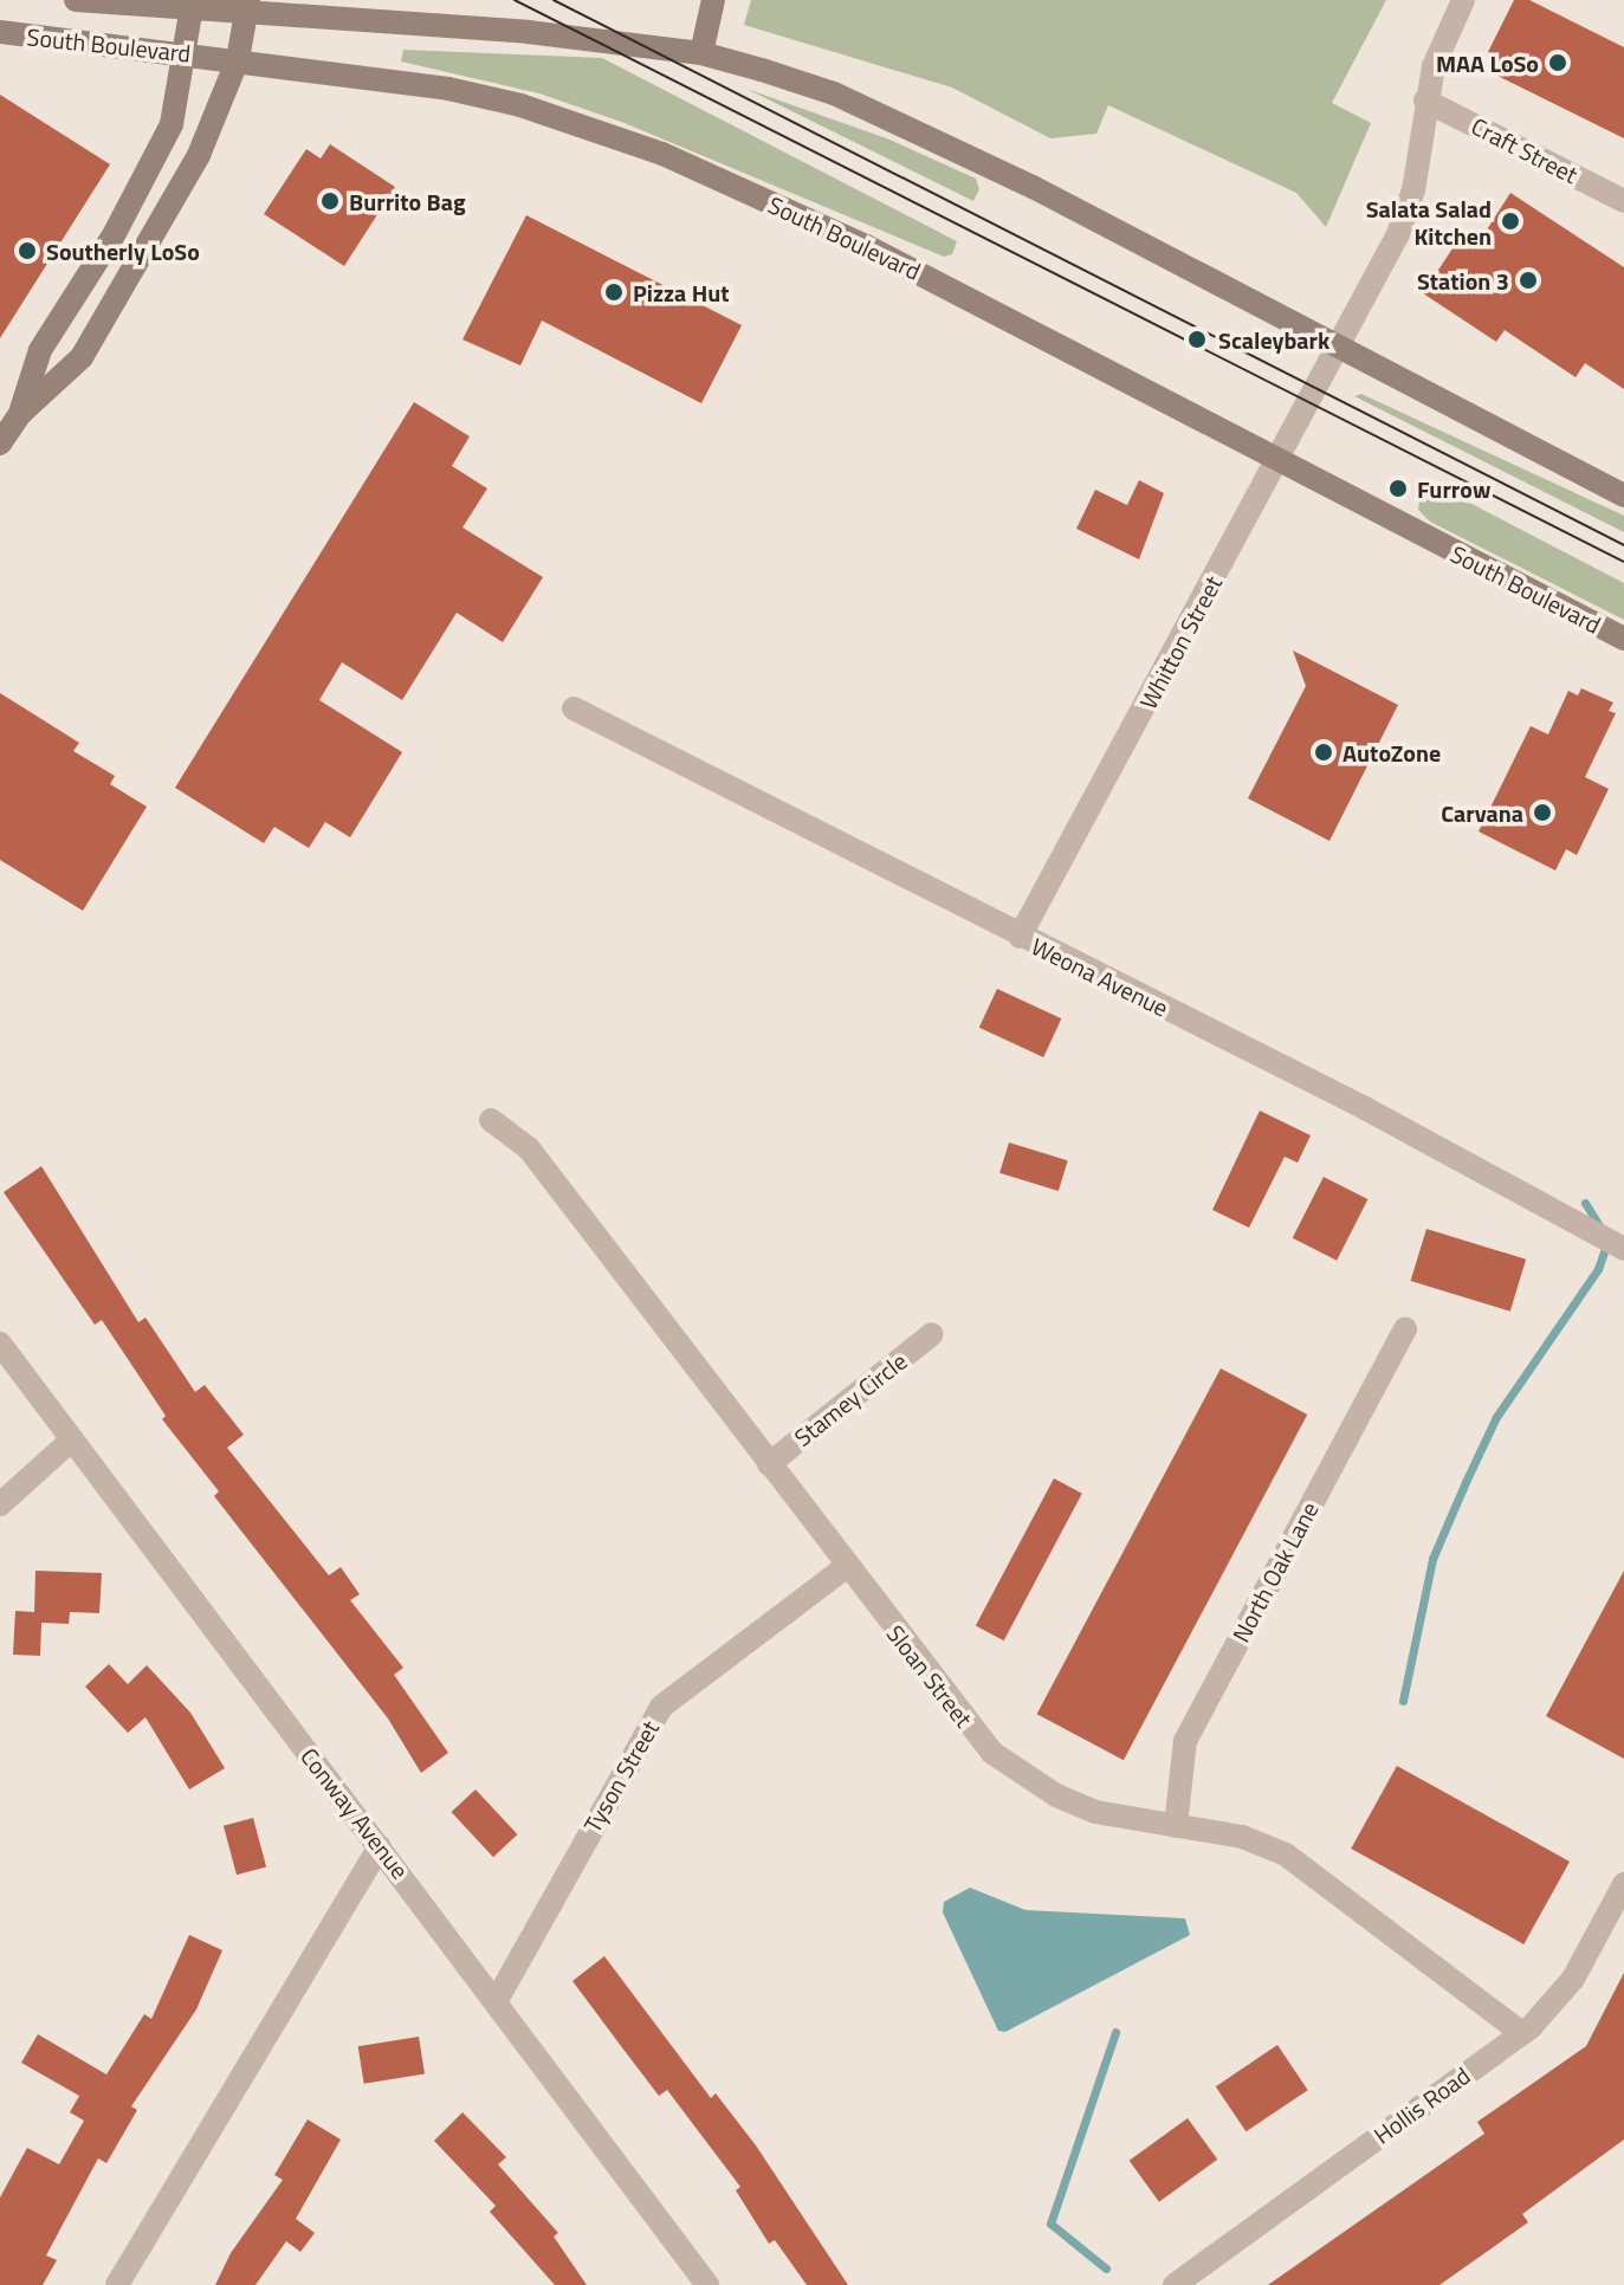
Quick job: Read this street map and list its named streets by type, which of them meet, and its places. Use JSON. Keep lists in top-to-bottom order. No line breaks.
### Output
{"streets":{"main road":["South Boulevard"],"street":["Craft Street","Whitton Street","Weona Avenue","Stamey Circle","North Oak Lane","Sloan Street","Tyson Street","Conway Avenue","Hollis Road"]},"crossings":[["South Boulevard","Whitton Street"],["Craft Street","Whitton Street"],["Whitton Street","Weona Avenue"],["Stamey Circle","Sloan Street"],["North Oak Lane","Sloan Street"],["Sloan Street","Tyson Street"],["Sloan Street","Hollis Road"],["Tyson Street","Conway Avenue"]],"places":["MAA LoSo","Burrito Bag","Salata Salad Kitchen","Southerly LoSo","Station 3","Pizza Hut","Scaleybark","Furrow","AutoZone","Carvana"]}
